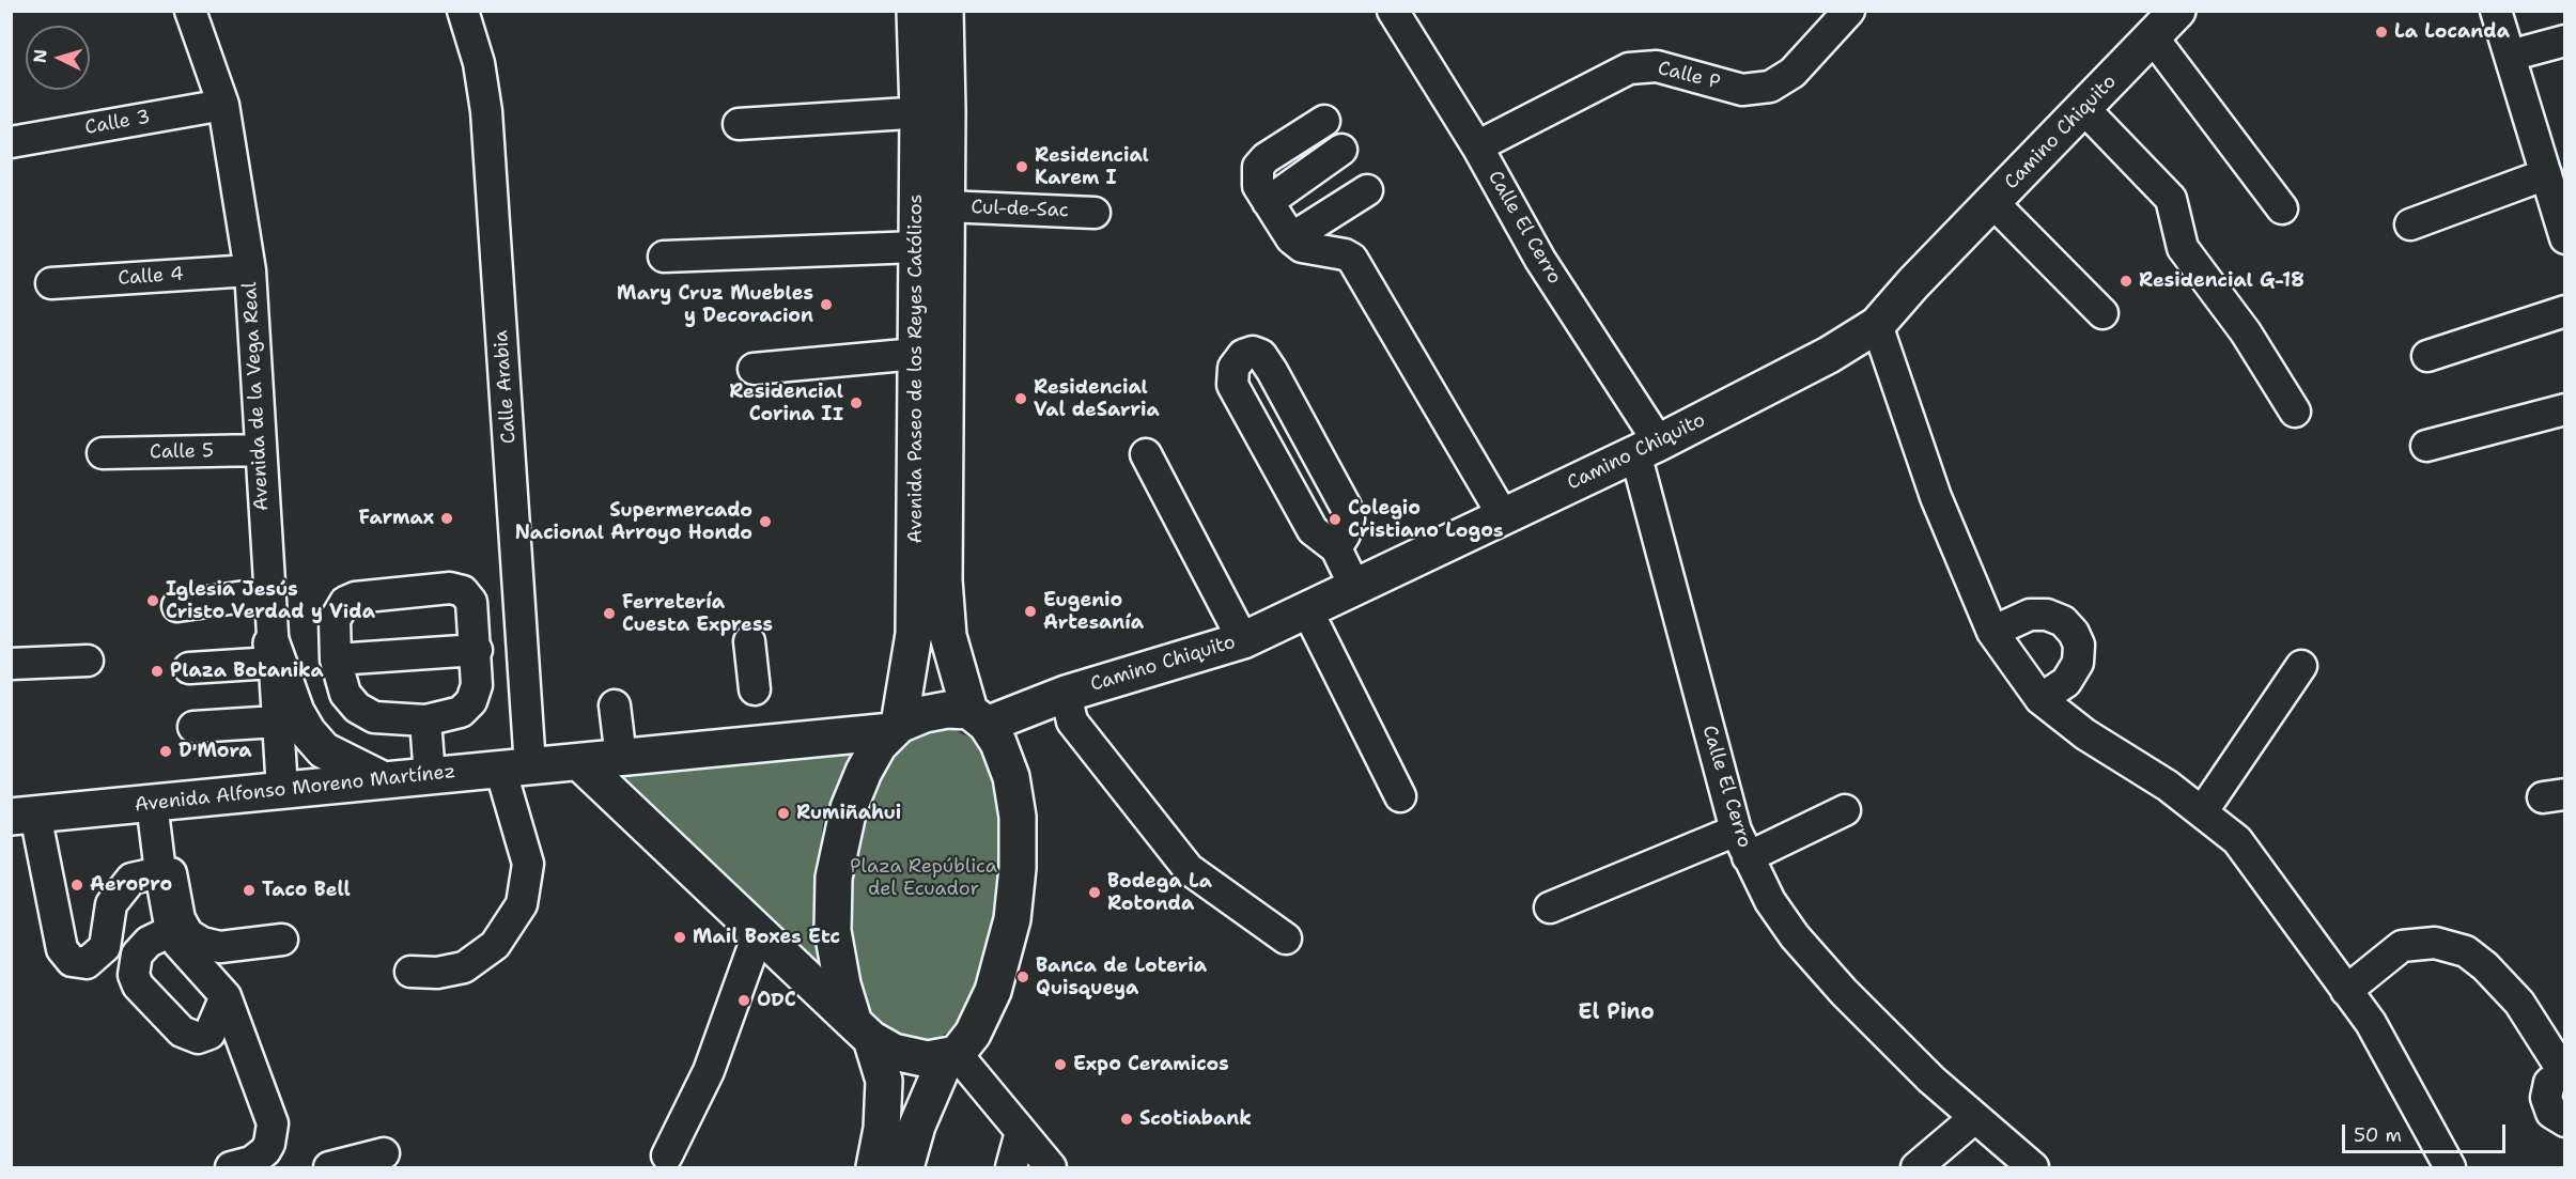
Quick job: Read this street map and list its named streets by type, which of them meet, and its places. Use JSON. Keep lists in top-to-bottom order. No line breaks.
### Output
{"streets":{"main road":["Camino Chiquito","Avenida Paseo de los Reyes Católicos","Avenida Alfonso Moreno Martínez"],"street":["Calle P","Calle 3","Cul-de-Sac","Calle El Cerro","Calle 4","Calle Arabia","Avenida de la Vega Real","Calle 5"]},"crossings":[["Calle P","Calle El Cerro"],["Calle 3","Avenida de la Vega Real"],["Camino Chiquito","Calle El Cerro"],["Camino Chiquito","Avenida Paseo de los Reyes Católicos"],["Cul-de-Sac","Avenida Paseo de los Reyes Católicos"],["Calle 4","Avenida de la Vega Real"],["Avenida Paseo de los Reyes Católicos","Avenida Alfonso Moreno Martínez"],["Calle Arabia","Avenida Alfonso Moreno Martínez"],["Avenida de la Vega Real","Calle 5"],["Avenida de la Vega Real","Avenida Alfonso Moreno Martínez"]],"districts":["El Pino"],"parks":["Plaza República del Ecuador"],"places":["La Locanda","Residencial Karem I","Residencial G-18","Mary Cruz Muebles y Decoracion","Residencial Val deSarria","Residencial Corina II","Farmax","Colegio Cristiano Logos","Supermercado Nacional Arroyo Hondo","Iglesia Jesús Cristo Verdad y Vida","Eugenio Artesanía","Ferretería Cuesta Express","Plaza Botanika","D'Mora","Rumiñahui","AeroPro","Taco Bell","Bodega La Rotonda","Mail Boxes Etc","Banca de Loteria Quisqueya","ODC","Expo Ceramicos","Scotiabank"],"scale_bar":"50 m","north":"left"}
